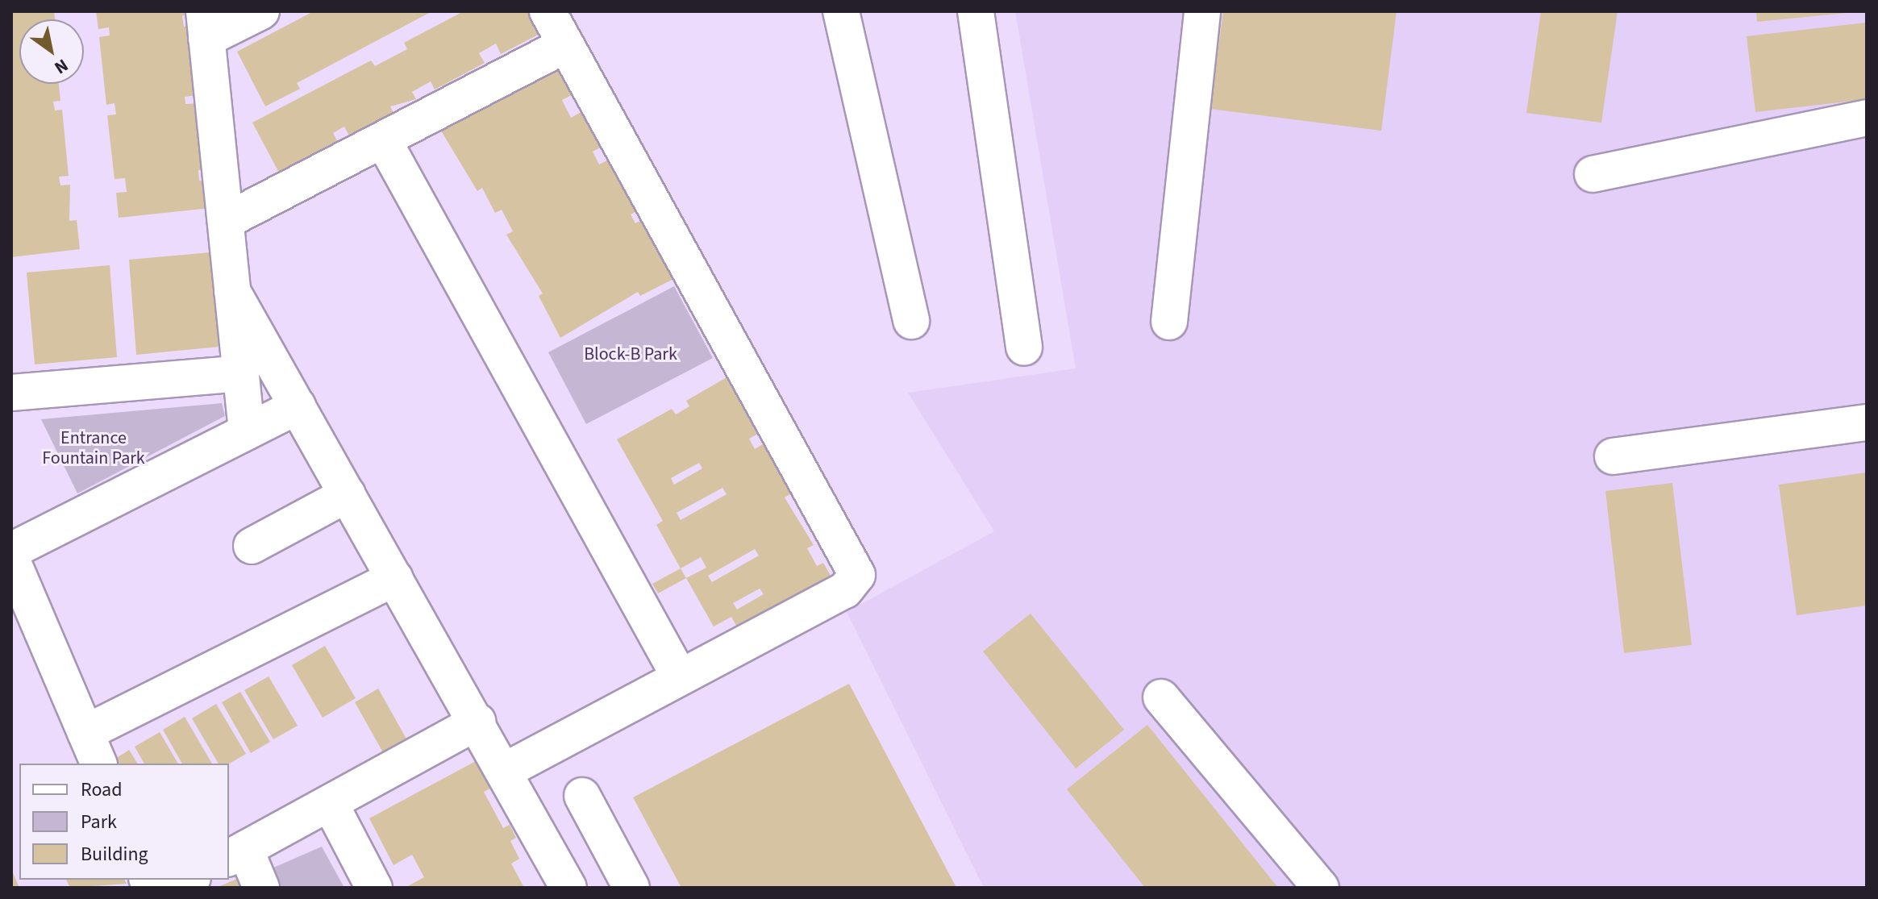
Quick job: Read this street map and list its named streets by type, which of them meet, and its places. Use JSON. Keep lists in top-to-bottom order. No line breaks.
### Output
{"parks":["Block-B Park","Entrance Fountain Park"],"legend":["Road","Park","Building"],"north":"bottom right"}
